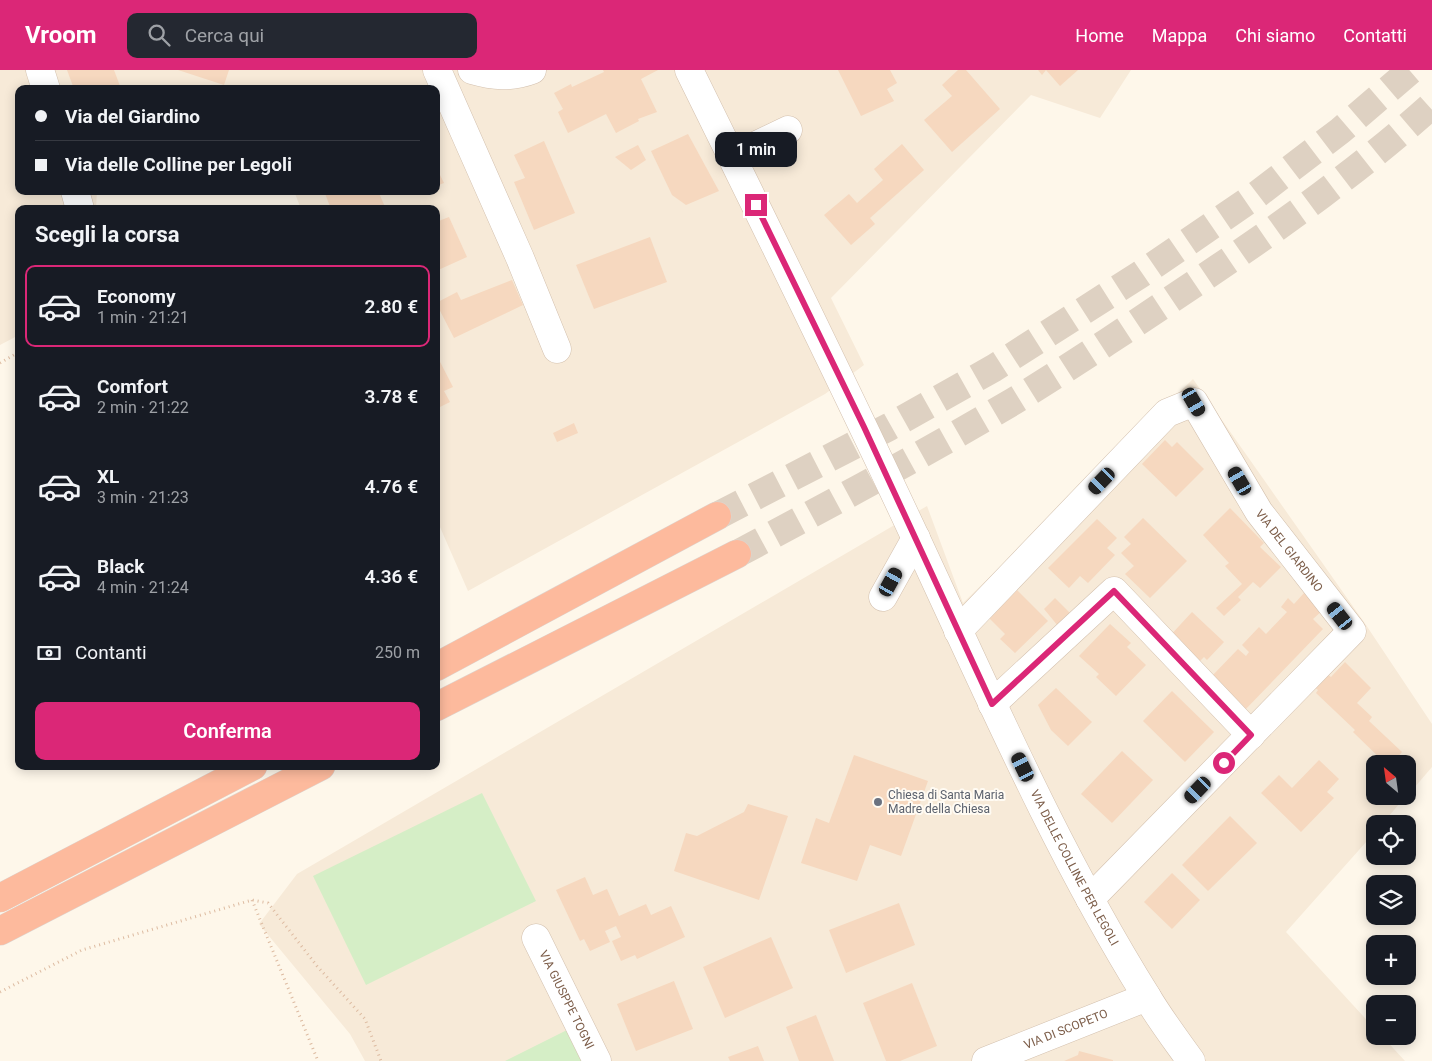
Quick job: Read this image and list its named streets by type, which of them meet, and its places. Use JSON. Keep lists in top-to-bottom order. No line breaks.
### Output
{"streets":{"street":["VIA DEL GIARDINO","VIA DELLE COLLINE PER LEGOLI","VIA GIUSPPE TOGNI","VIA DI SCOPETO"]},"crossings":[["VIA DEL GIARDINO","VIA DELLE COLLINE PER LEGOLI"],["VIA DELLE COLLINE PER LEGOLI","VIA DI SCOPETO"]],"places":["Chiesa di Santa Maria Madre della Chiesa"],"north":"top left","page":{"header":"Vroom","search":"Cerca qui","nav":["Home","Mappa","Chi siamo","Contatti"],"banner":["Via del Giardino","Via delle Colline per Legoli"],"bubble":"1 min","heading":"Scegli la corsa","list":[{"name":"Economy","note":"1 min · 21:21","value":"2.80 €"},{"name":"Comfort","note":"2 min · 21:22","value":"3.78 €"},{"name":"XL","note":"3 min · 21:23","value":"4.76 €"},{"name":"Black","note":"4 min · 21:24","value":"4.36 €"}],"pay":["Contanti","250 m"],"buttons":"Conferma","map_buttons":["+","−"]}}
